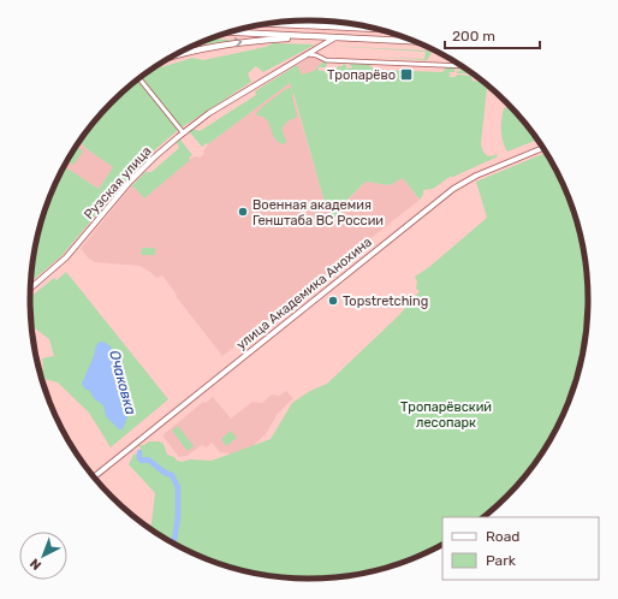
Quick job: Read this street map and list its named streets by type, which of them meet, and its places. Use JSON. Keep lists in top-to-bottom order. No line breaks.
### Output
{"streets":{"street":["Рузская улица","улица Академика Анохина"]},"water":["Очаковка"],"parks":["Тропарёвский лесопарк"],"places":{"transit":["Тропарёво"],"other":["Военная академия Генштаба ВС России","Topstretching"]},"legend":["Road","Park"],"scale_bar":"200 m","north":"bottom left"}
